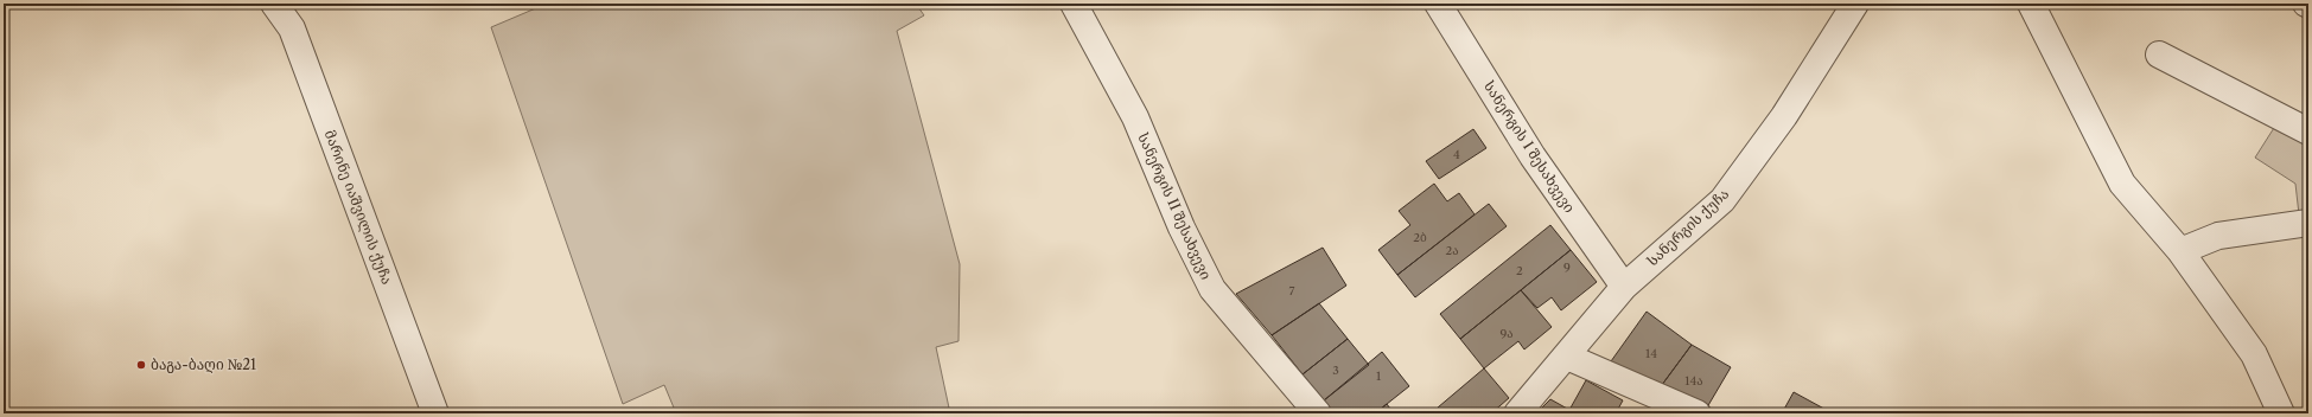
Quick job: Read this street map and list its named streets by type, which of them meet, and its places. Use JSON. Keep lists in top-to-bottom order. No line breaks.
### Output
{"streets":{"street":["სანერგის I შესახვევი","სანერგის II შესახვევი","მარინე იაშვილის ქუჩა","სანერგის ქუჩა"]},"crossings":[["სანერგის I შესახვევი","სანერგის ქუჩა"]],"places":["ბაგა-ბაღი №21"],"house_numbers":["4","2ბ","2ა","9","2","7","9ა","14","3","1","14ა"]}
